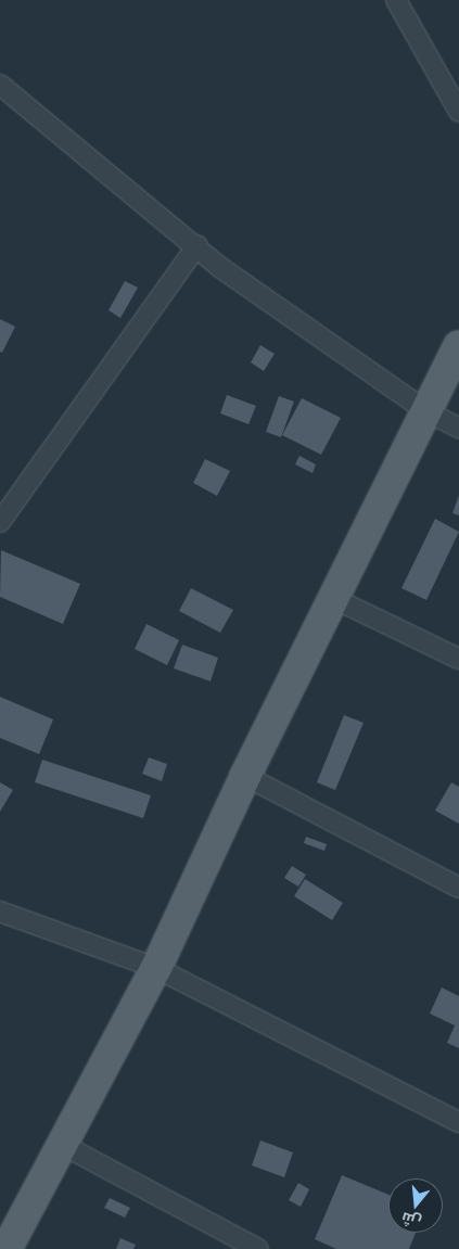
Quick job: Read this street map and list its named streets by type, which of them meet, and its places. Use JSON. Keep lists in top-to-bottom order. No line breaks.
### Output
{"north":"bottom"}
